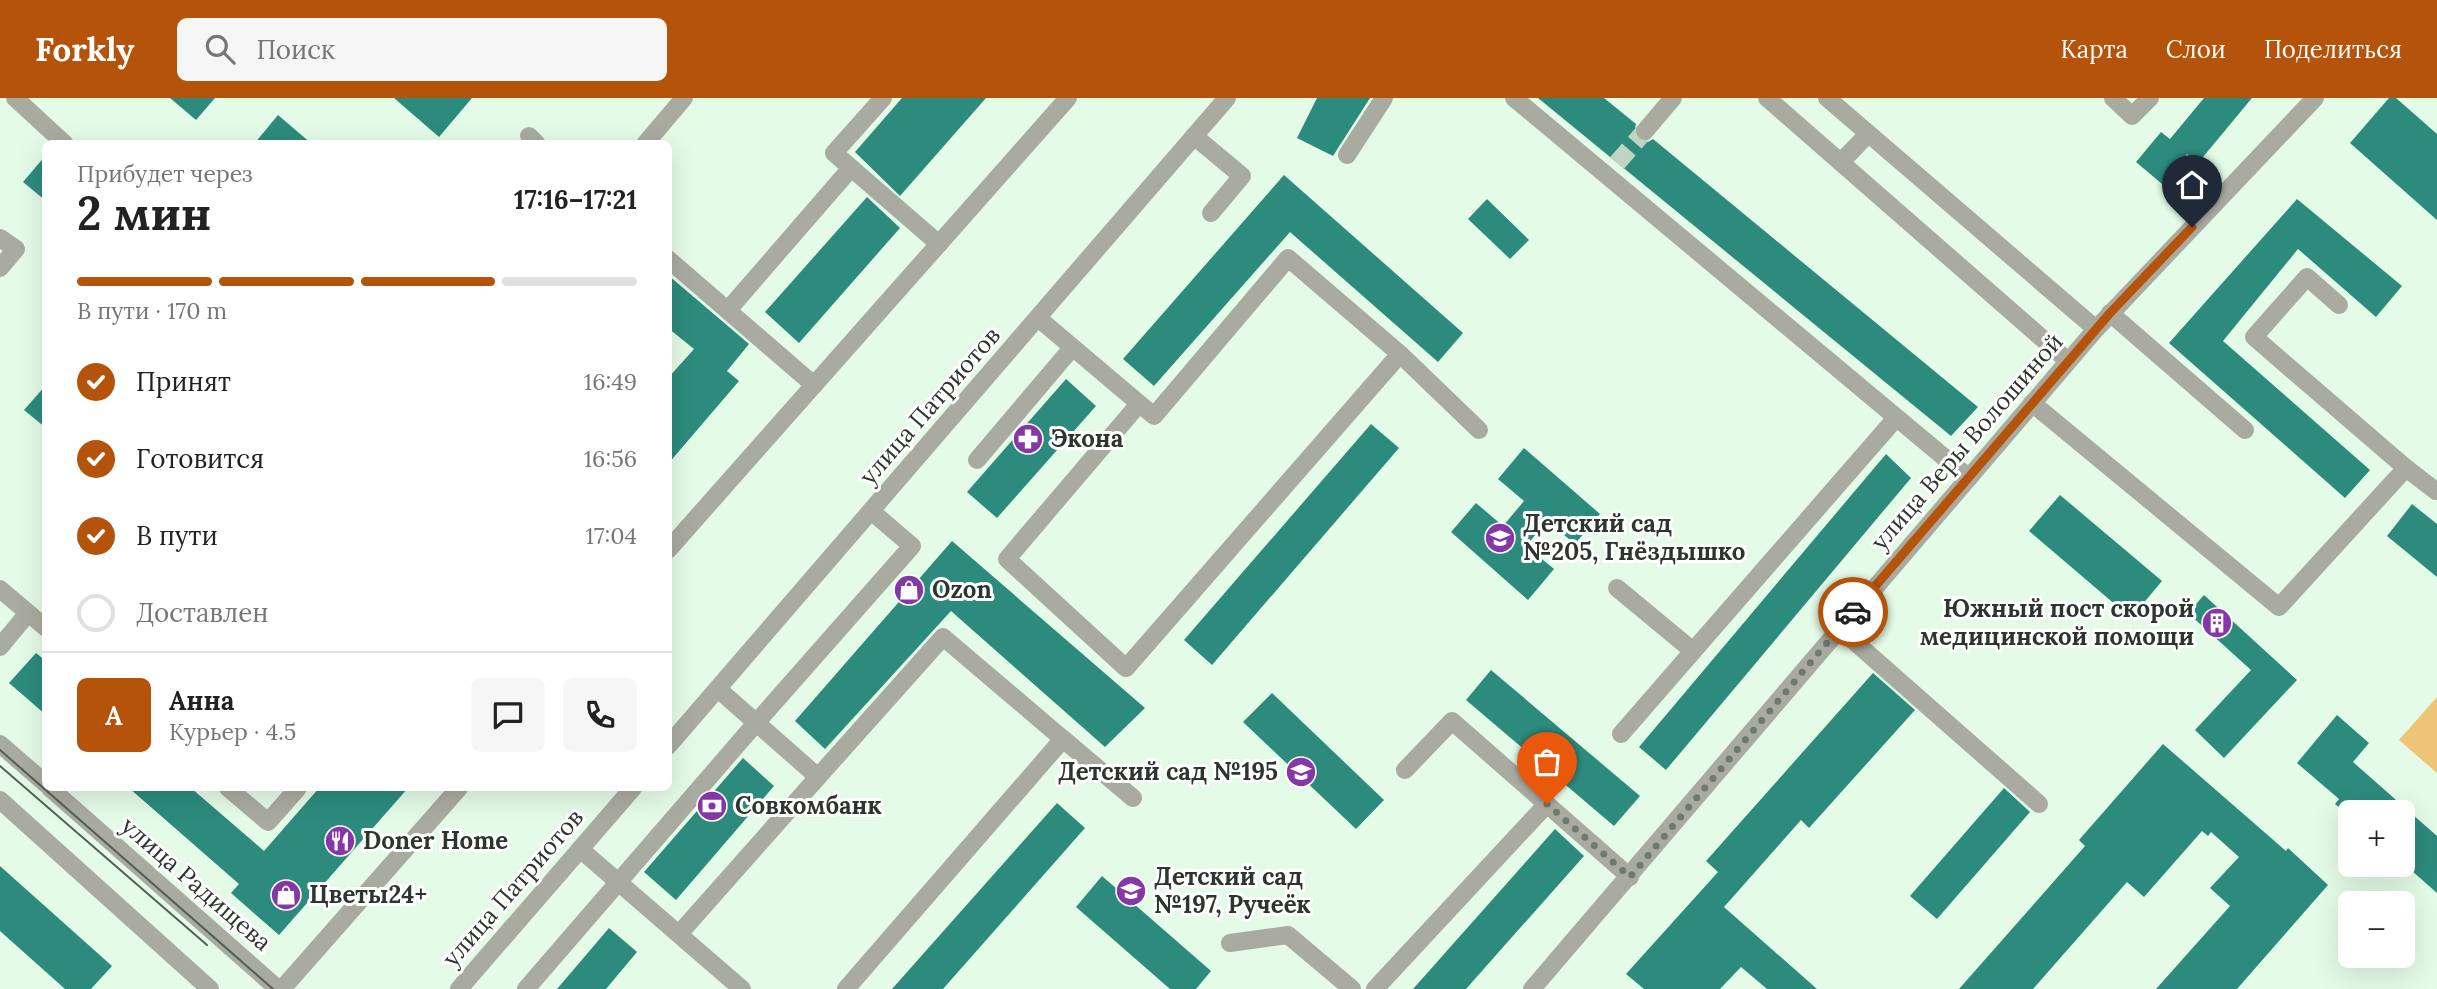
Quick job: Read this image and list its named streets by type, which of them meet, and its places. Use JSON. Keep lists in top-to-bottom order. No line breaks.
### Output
{"streets":{"street":["улица Патриотов","улица Веры Волошиной","улица Радищева"]},"places":{"pharmacy":["Экона"],"school or university":["Детский сад №205, Гнёздышко","Детский сад №195","Детский сад №197, Ручеёк"],"shop":["Ozon","Цветы24+"],"building":["Южный пост скорой медицинской помощи"],"bank":["Совкомбанк"],"restaurant":["Doner Home"]},"page":{"header":"Forkly","search":"Поиск","nav":["Карта","Слои","Поделиться"],"heading":["2 мин","Прибудет через","17:16–17:21"],"panel":["Анна","Курьер · 4.5"],"bar":"В пути · 170 m","list":[["Принят","16:49"],["Готовится","16:56"],["В пути","17:04"],"Доставлен"],"round":"А","map_buttons":["+","−"]}}
